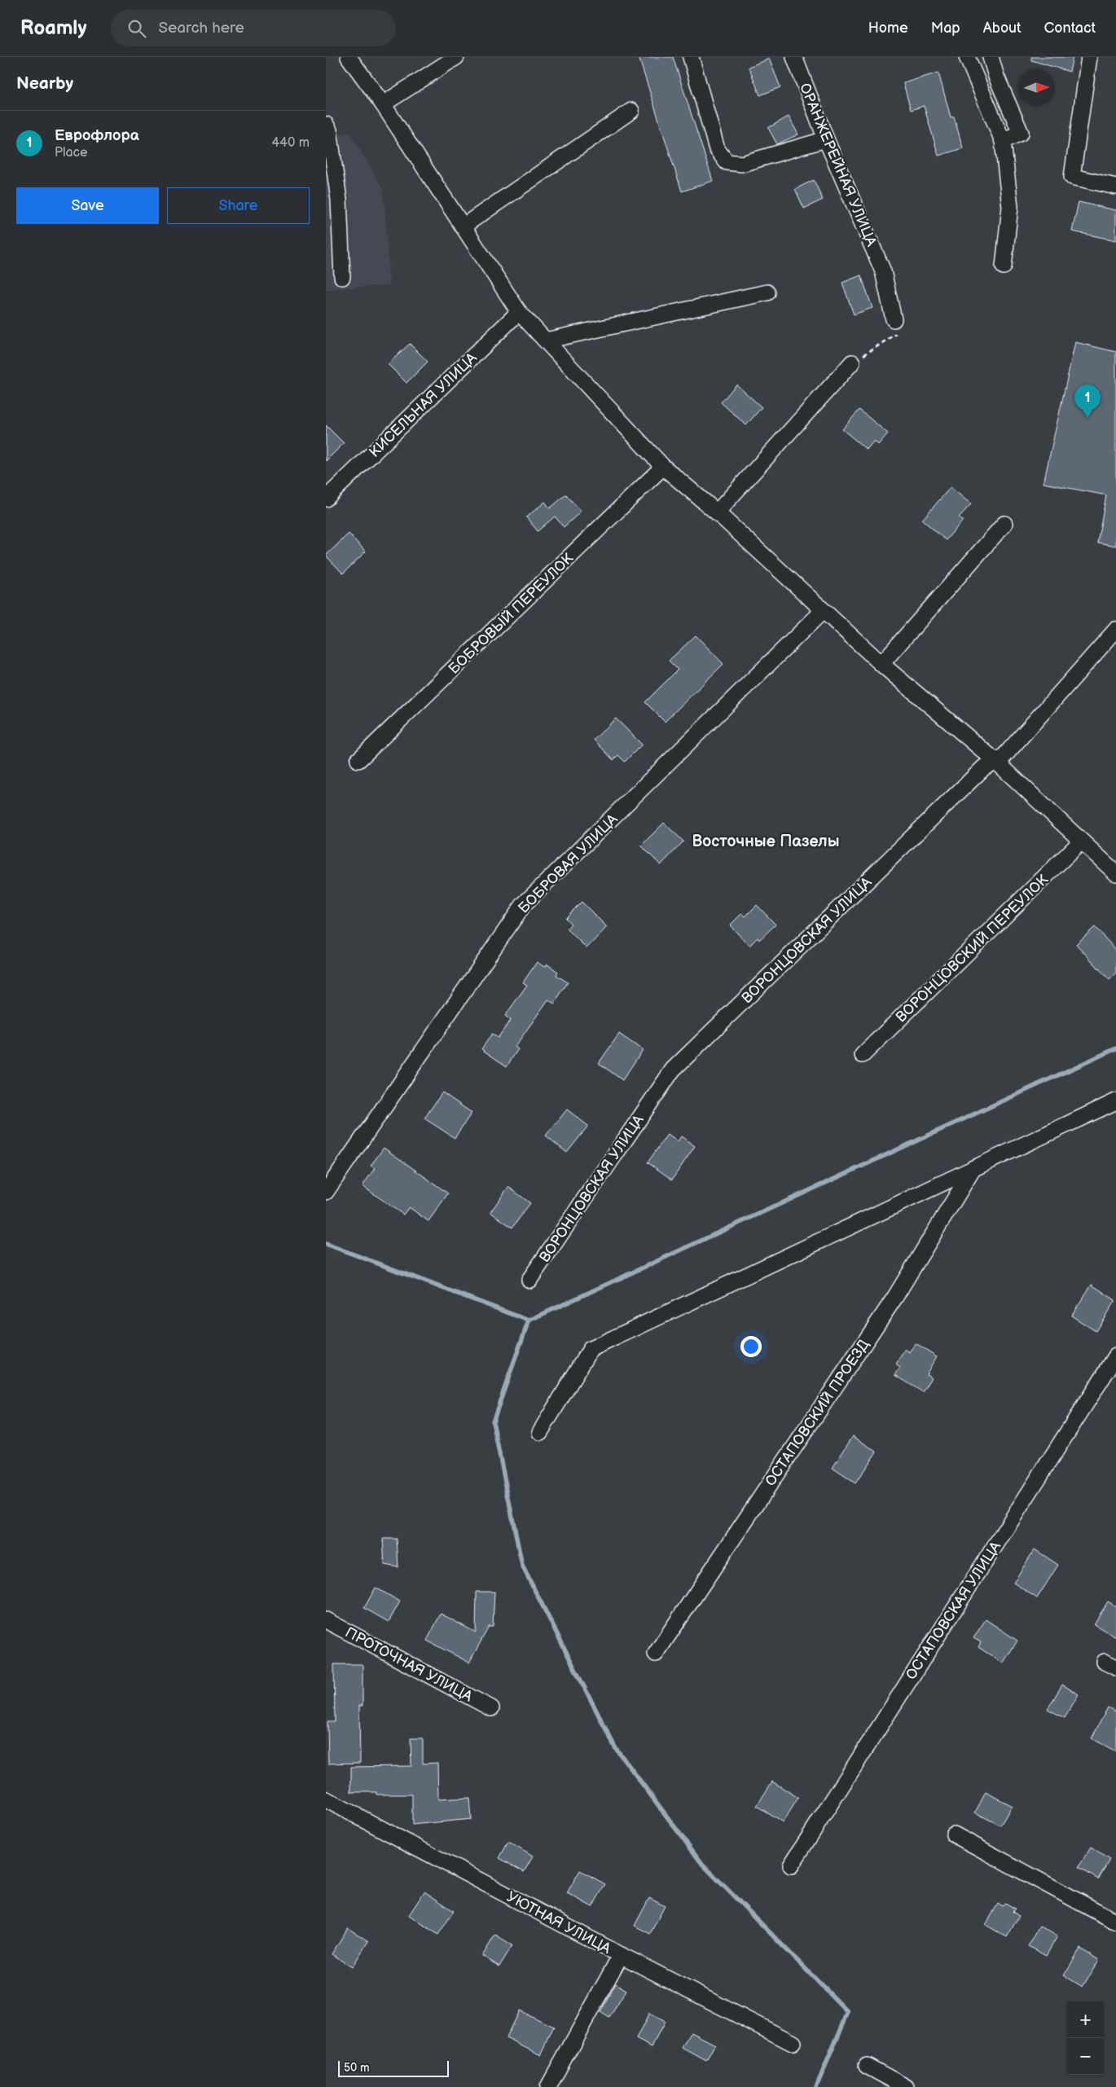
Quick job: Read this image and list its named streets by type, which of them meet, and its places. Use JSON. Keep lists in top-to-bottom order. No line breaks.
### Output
{"streets":{"street":["ОРАНЖЕРЕЙНАЯ УЛИЦА","КИСЕЛЬНАЯ УЛИЦА","БОБРОВЫЙ ПЕРЕУЛОК","БОБРОВАЯ УЛИЦА","ВОРОНЦОВСКАЯ УЛИЦА","ВОРОНЦОВСКИЙ ПЕРЕУЛОК","ОСТАПОВСКИЙ ПРОЕЗД","ОСТАПОВСКАЯ УЛИЦА","ПРОТОЧНАЯ УЛИЦА","УЮТНАЯ УЛИЦА"]},"districts":["Восточные Пазелы"],"scale_bar":"50 m","north":"right","page":{"header":"Roamly","search":"Search here","nav":["Home","Map","About","Contact"],"heading":"Nearby","list":[{"mark":"1","name":"Еврофлора","note":"Place","value":"440 m"}],"buttons":["Save","Share"],"pins":"1","map_buttons":["+","−"],"scale":"50 m"}}
